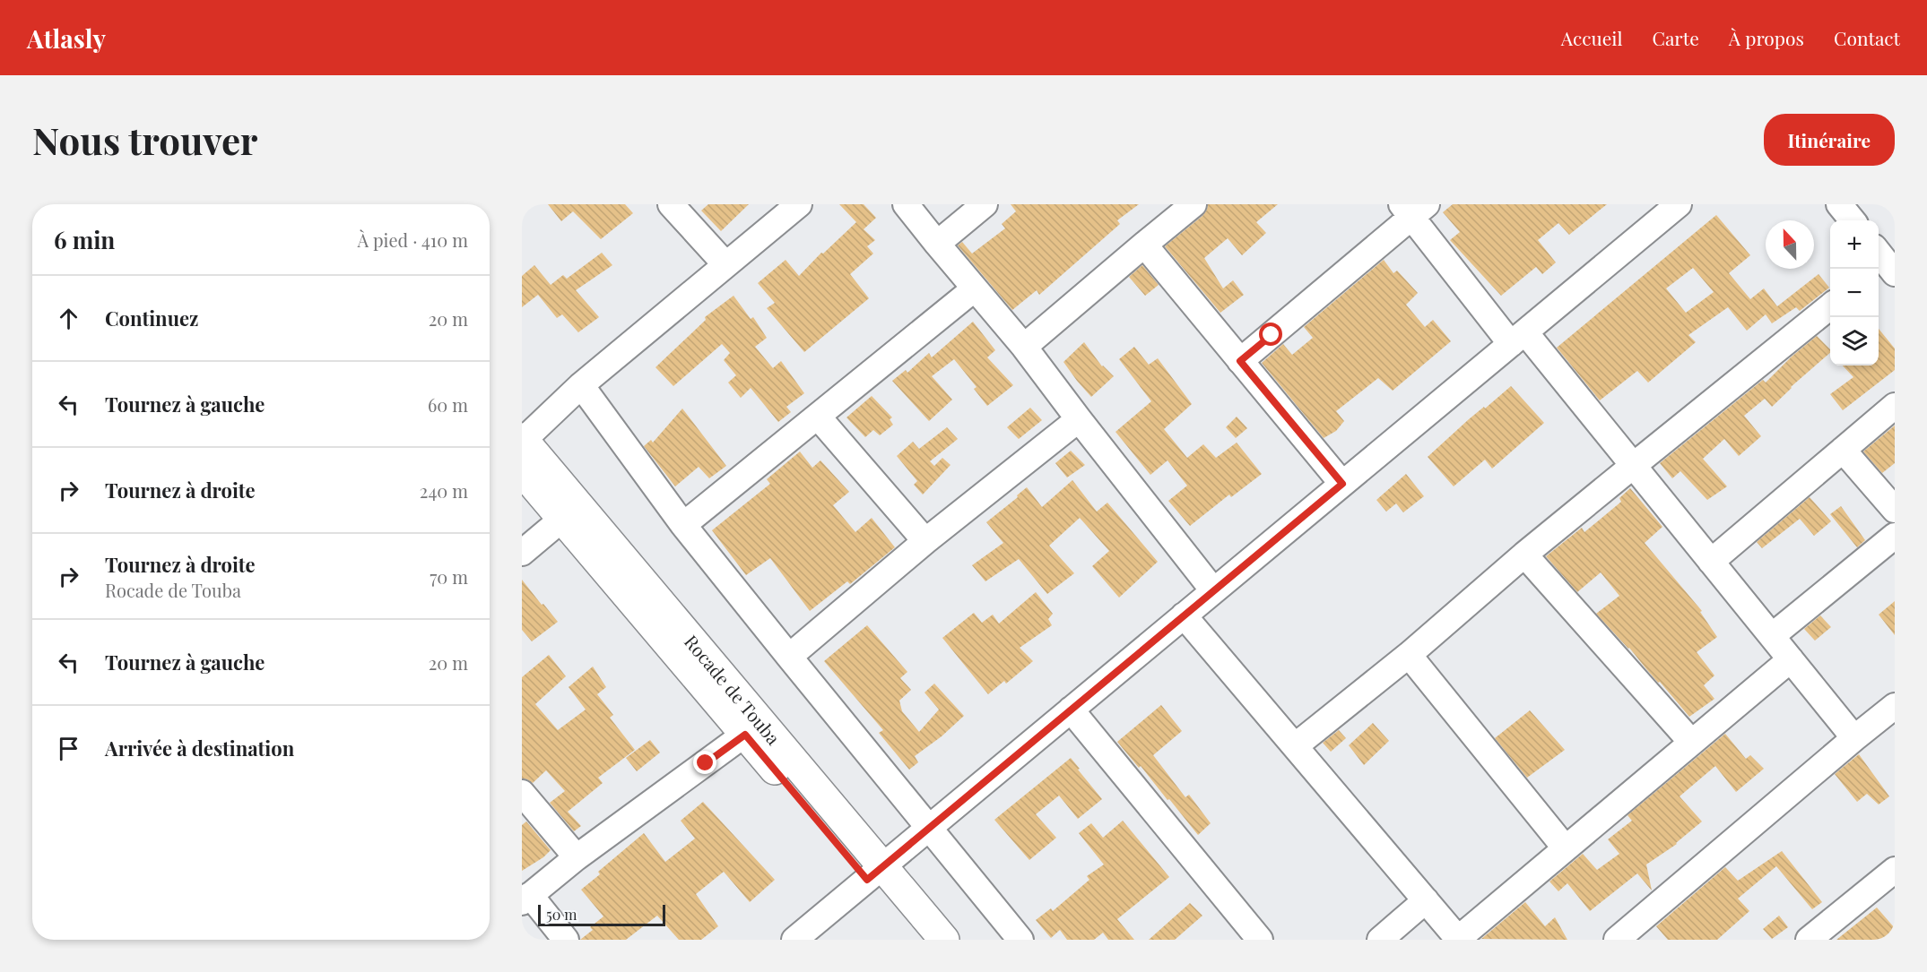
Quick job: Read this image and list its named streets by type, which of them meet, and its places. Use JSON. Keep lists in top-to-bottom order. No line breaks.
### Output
{"streets":{"main road":["Rocade de Touba"]},"scale_bar":"50 m","north":"top","page":{"header":"Atlasly","nav":["Accueil","Carte","À propos","Contact"],"buttons":"Itinéraire","title":"Nous trouver","heading":["6 min","À pied · 410 m"],"map_buttons":["+","−"],"list":[["Continuez","20 m"],["Tournez à gauche","60 m"],["Tournez à droite","240 m"],["Tournez à droite","Rocade de Touba","70 m"],["Tournez à gauche","20 m"],"Arrivée à destination"],"scale":"50 m"}}
